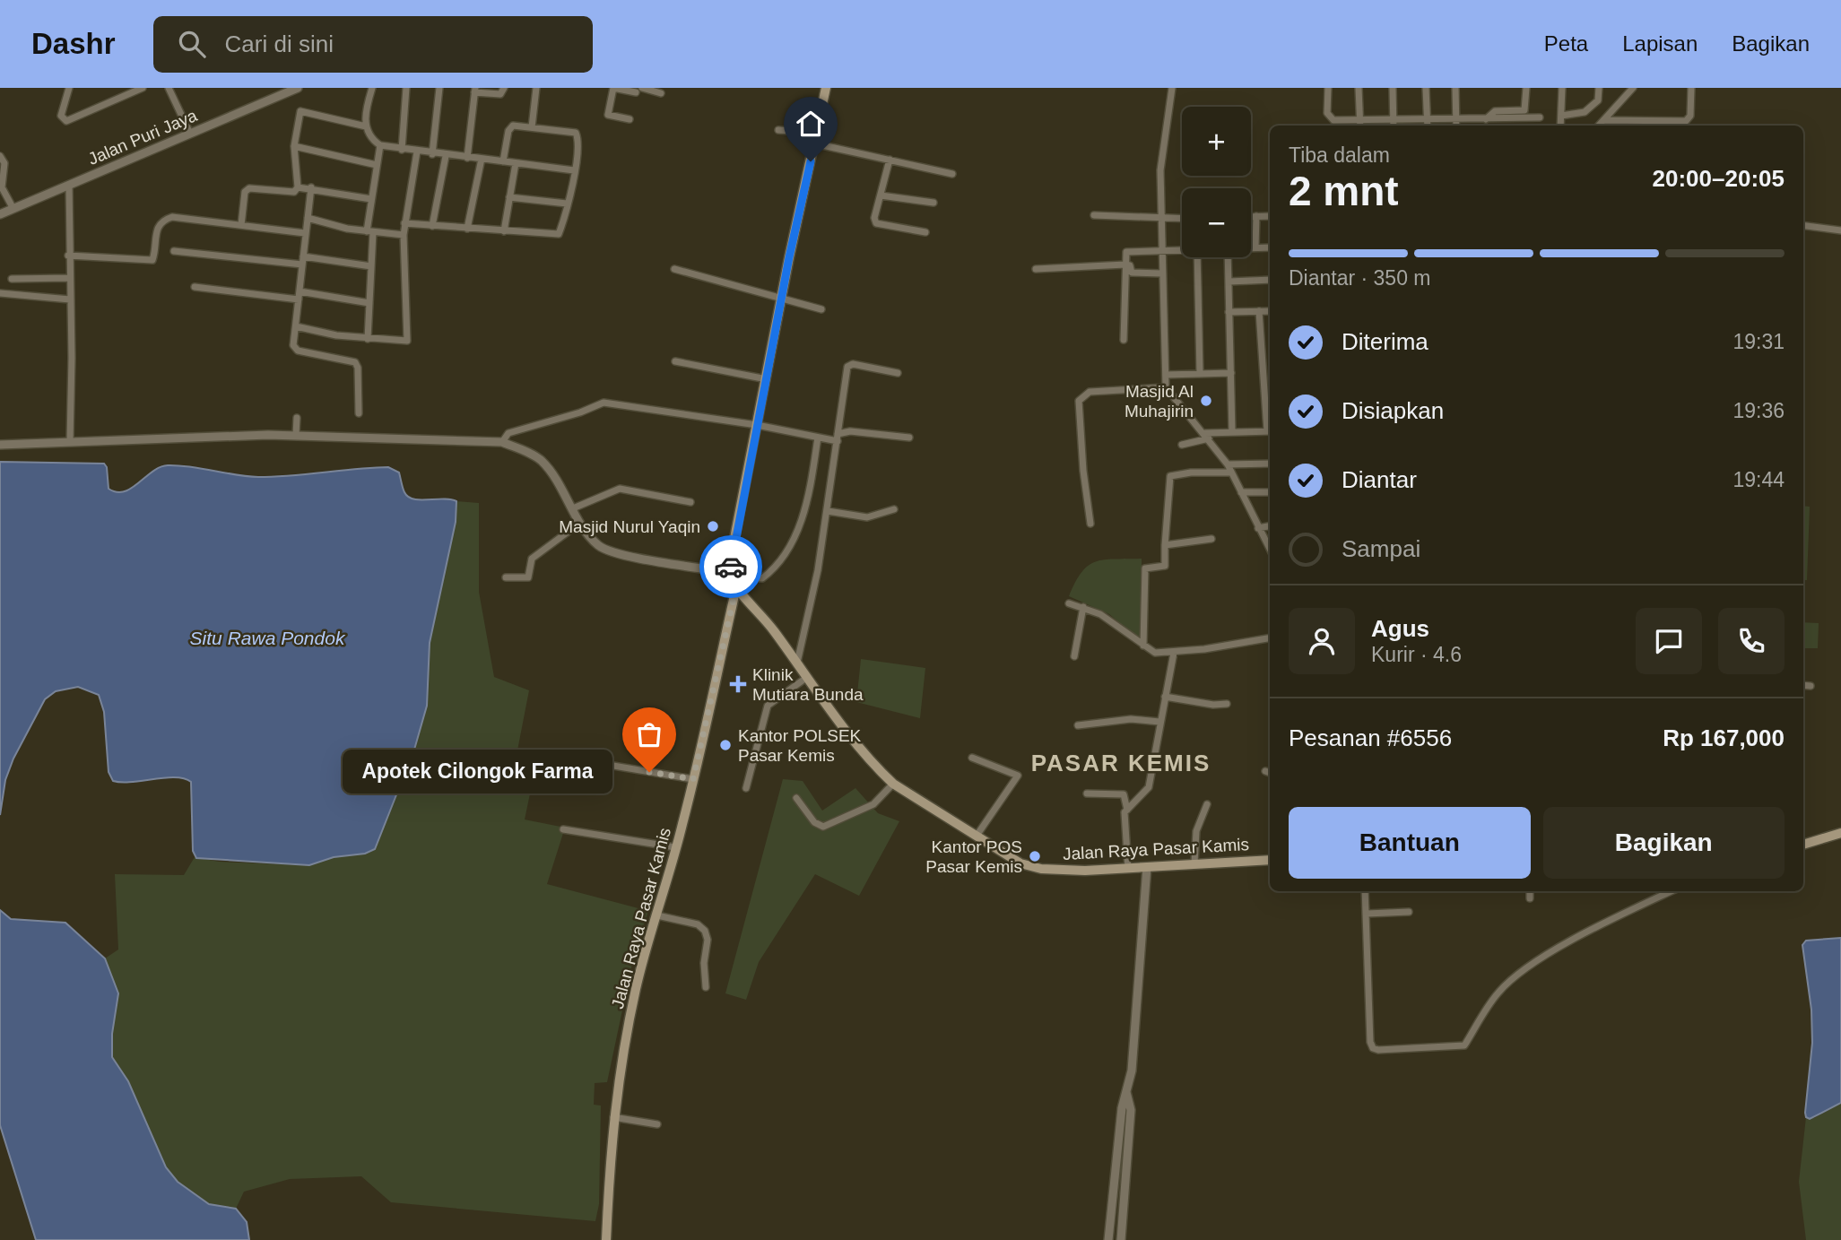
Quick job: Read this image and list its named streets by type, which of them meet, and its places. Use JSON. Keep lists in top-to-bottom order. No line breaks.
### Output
{"streets":{"main road":["Jalan Raya Pasar Kamis"],"street":["Jalan Puri Jaya"]},"districts":["PASAR KEMIS"],"water":["Situ Rawa Pondok"],"places":{"other":["Masjid Al Muhajirin","Masjid Nurul Yaqin","Kantor POLSEK Pasar Kemis","Apotek Cilongok Farma","Kantor POS Pasar Kemis"],"health":["Klinik Mutiara Bunda"]},"page":{"header":"Dashr","search":"Cari di sini","nav":["Peta","Lapisan","Bagikan"],"map_buttons":["+","−"],"heading":["2 mnt","Tiba dalam","20:00–20:05"],"panel":["Agus","Kurir · 4.6","Pesanan #6556","Rp 167,000"],"bar":"Diantar · 350 m","list":[["Diterima","19:31"],["Disiapkan","19:36"],["Diantar","19:44"],"Sampai"],"bubble":"Apotek Cilongok Farma","buttons":["Bantuan","Bagikan"]}}
